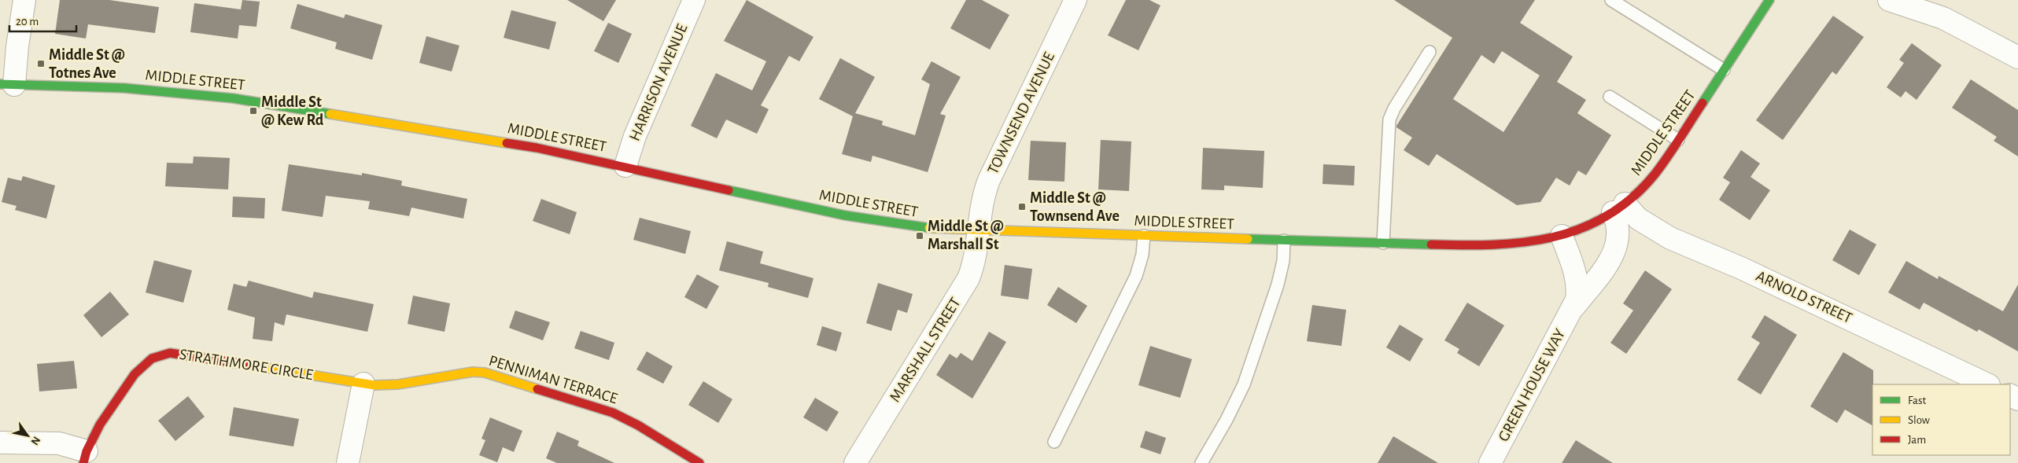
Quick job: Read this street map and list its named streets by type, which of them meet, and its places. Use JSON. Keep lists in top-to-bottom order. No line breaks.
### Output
{"streets":{"street":["MIDDLE STREET","HARRISON AVENUE","TOWNSEND AVENUE","ARNOLD STREET","MARSHALL STREET","STRATHMORE CIRCLE","PENNIMAN TERRACE","GREEN HOUSE WAY"]},"crossings":[["MIDDLE STREET","HARRISON AVENUE"],["MIDDLE STREET","TOWNSEND AVENUE"],["MIDDLE STREET","ARNOLD STREET"],["MIDDLE STREET","MARSHALL STREET"],["TOWNSEND AVENUE","MARSHALL STREET"],["STRATHMORE CIRCLE","PENNIMAN TERRACE"]],"places":{"transit":["Middle St @ Totnes Ave","Middle St @ Kew Rd","Middle St @ Townsend Ave","Middle St @ Marshall St"]},"legend":["Fast","Slow","Jam"],"scale_bar":"20 m","north":"bottom right"}
